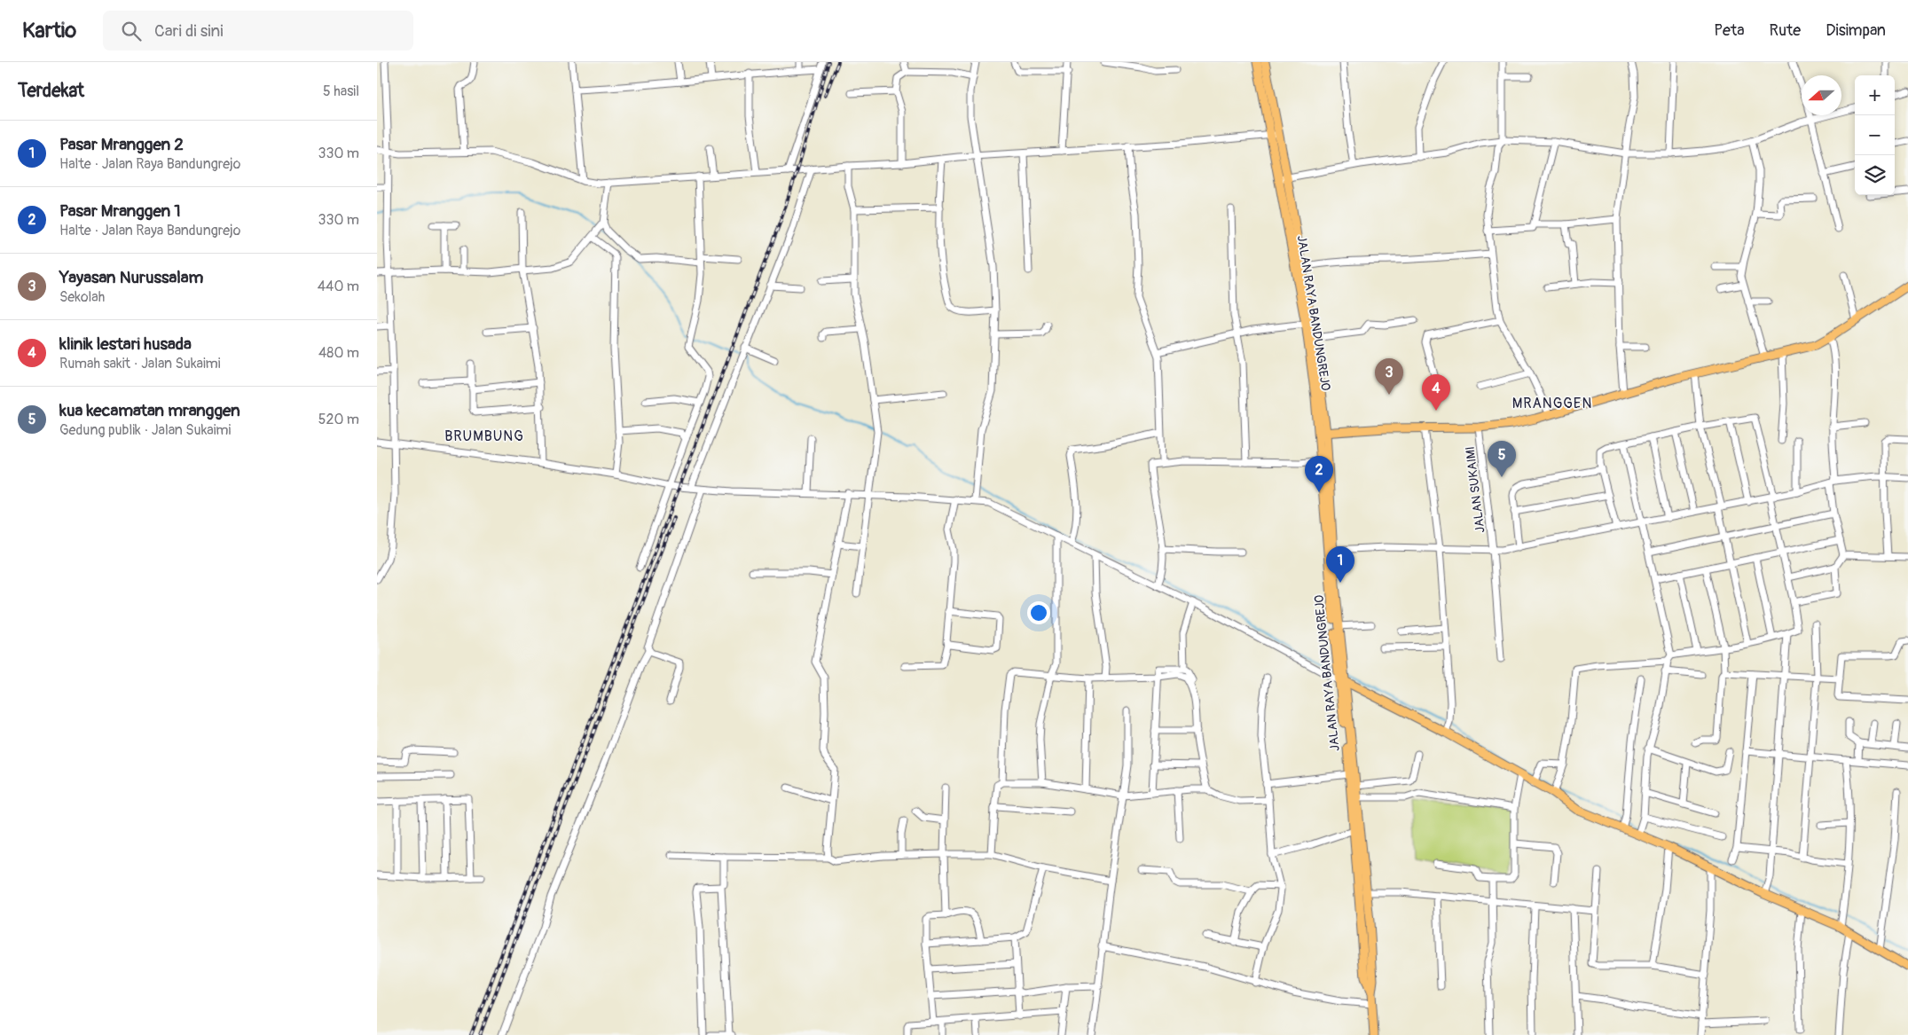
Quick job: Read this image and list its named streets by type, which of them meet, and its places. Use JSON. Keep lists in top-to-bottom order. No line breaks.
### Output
{"streets":{"main road":["JALAN RAYA BANDUNGREJO"],"street":["JALAN SUKAIMI"]},"districts":["MRANGGEN","BRUMBUNG"],"north":"left","page":{"header":"Kartio","search":"Cari di sini","nav":["Peta","Rute","Disimpan"],"heading":["Terdekat","5 hasil"],"map_buttons":["+","−"],"list":[{"mark":"1","name":"Pasar Mranggen 2","note":"Halte · Jalan Raya Bandungrejo","value":"330 m"},{"mark":"2","name":"Pasar Mranggen 1","note":"Halte · Jalan Raya Bandungrejo","value":"330 m"},{"mark":"3","name":"Yayasan Nurussalam","note":"Sekolah","value":"440 m"},{"mark":"4","name":"klinik lestari husada","note":"Rumah sakit · Jalan Sukaimi","value":"480 m"},{"mark":"5","name":"kua kecamatan mranggen","note":"Gedung publik · Jalan Sukaimi","value":"520 m"}],"pins":["3","4","5","2","1"]}}
